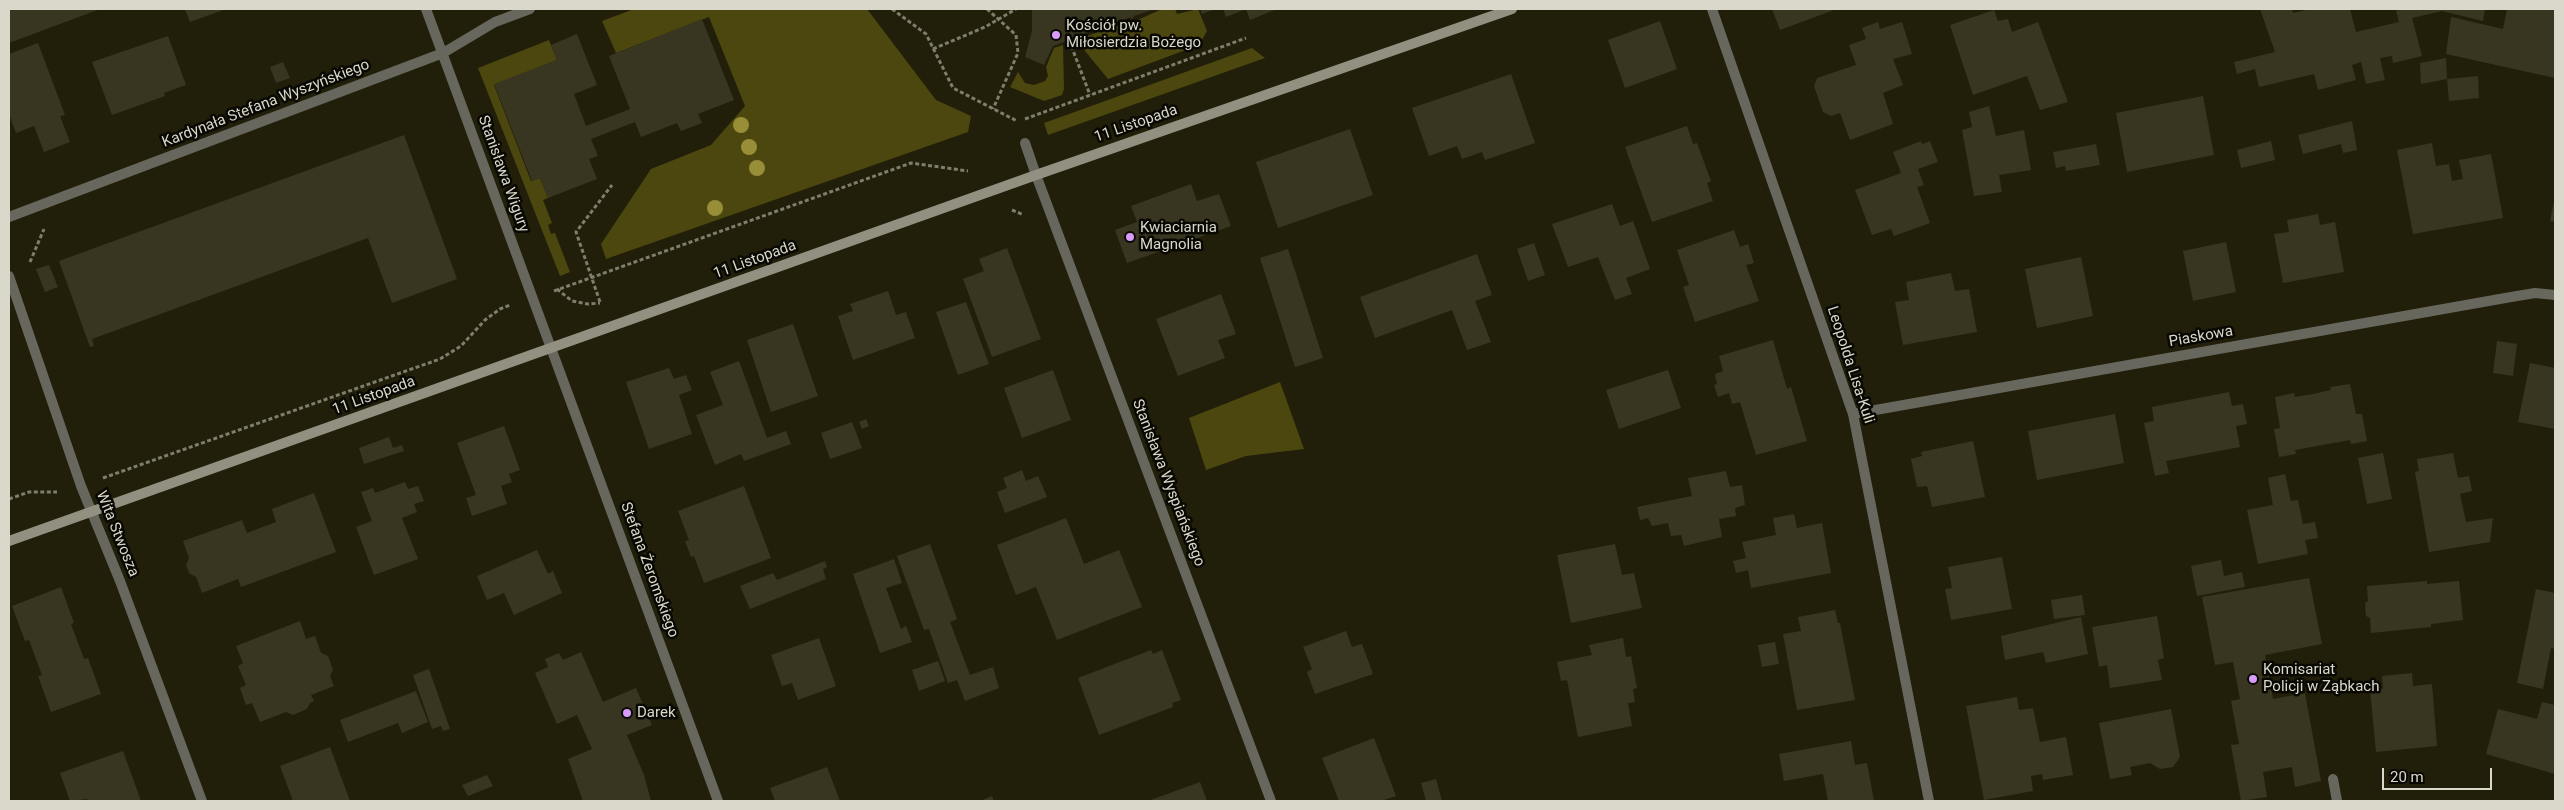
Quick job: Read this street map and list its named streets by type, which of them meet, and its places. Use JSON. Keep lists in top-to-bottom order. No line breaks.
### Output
{"streets":{"street":["Kardynała Stefana Wyszyńskiego","11 Listopada","Stanisława Wigury","Piaskowa","Leopolda Lisa-Kuli","Stanisława Wyspiańskiego","Wita Stwosza","Stefana Żeromskiego"]},"crossings":[["Kardynała Stefana Wyszyńskiego","Stanisława Wigury"],["11 Listopada","Stanisława Wigury"],["11 Listopada","Stanisława Wyspiańskiego"],["11 Listopada","Wita Stwosza"],["11 Listopada","Stefana Żeromskiego"],["Stanisława Wigury","Stefana Żeromskiego"],["Piaskowa","Leopolda Lisa-Kuli"]],"places":["Kościół pw. Miłosierdzia Bożego","Kwiaciarnia Magnolia","Komisariat Policji w Ząbkach","Darek"],"scale_bar":"20 m"}
